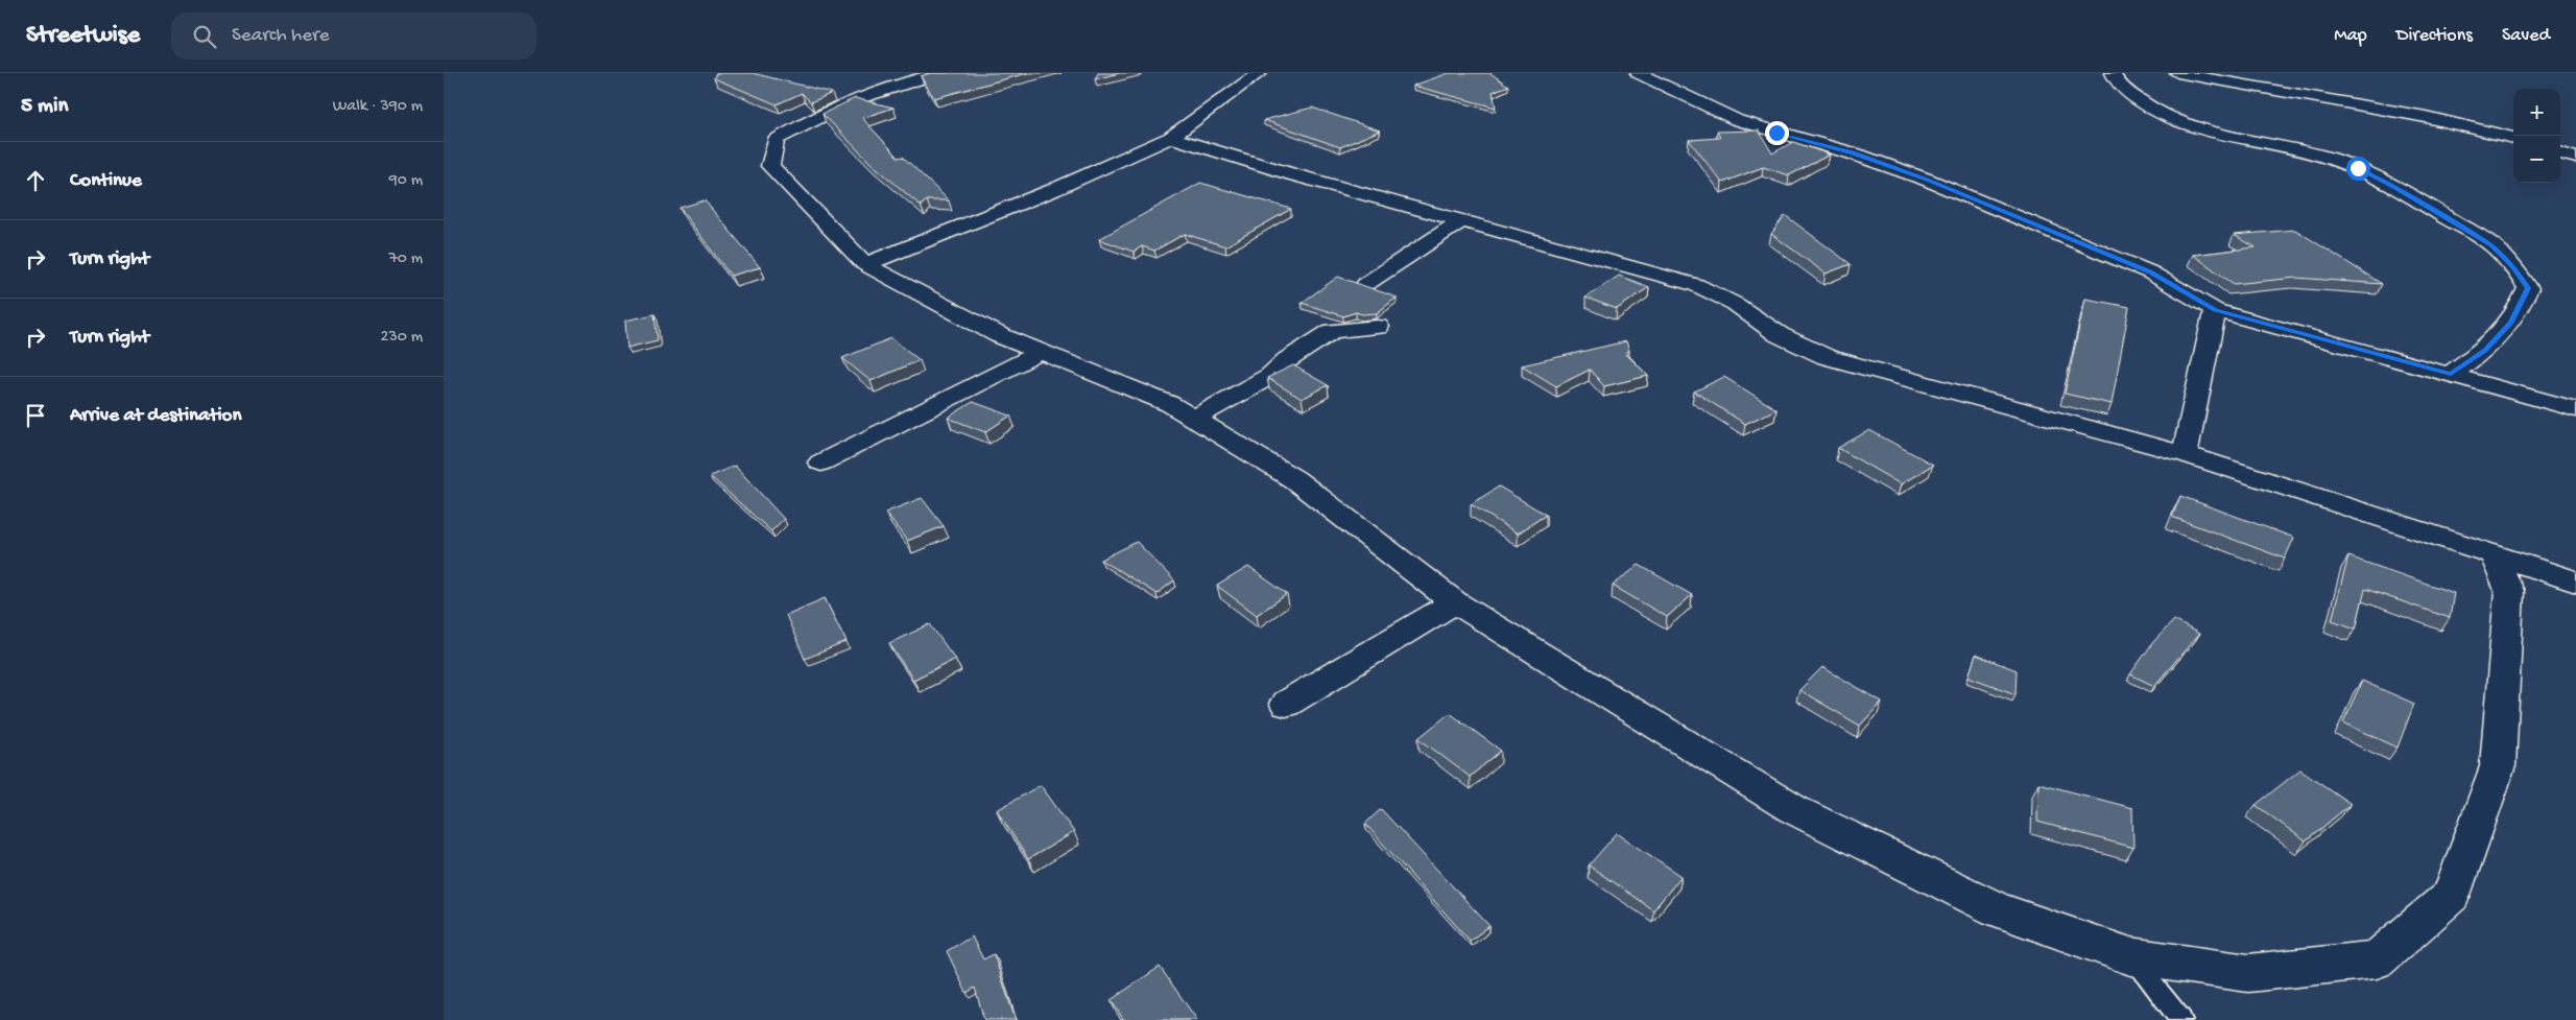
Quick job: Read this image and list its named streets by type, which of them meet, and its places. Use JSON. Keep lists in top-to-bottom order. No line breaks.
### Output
{"page":{"header":"Streetwise","search":"Search here","nav":["Map","Directions","Saved"],"heading":["5 min","Walk · 390 m"],"map_buttons":["+","−"],"list":[["Continue","90 m"],["Turn right","70 m"],["Turn right","230 m"],"Arrive at destination"]}}
